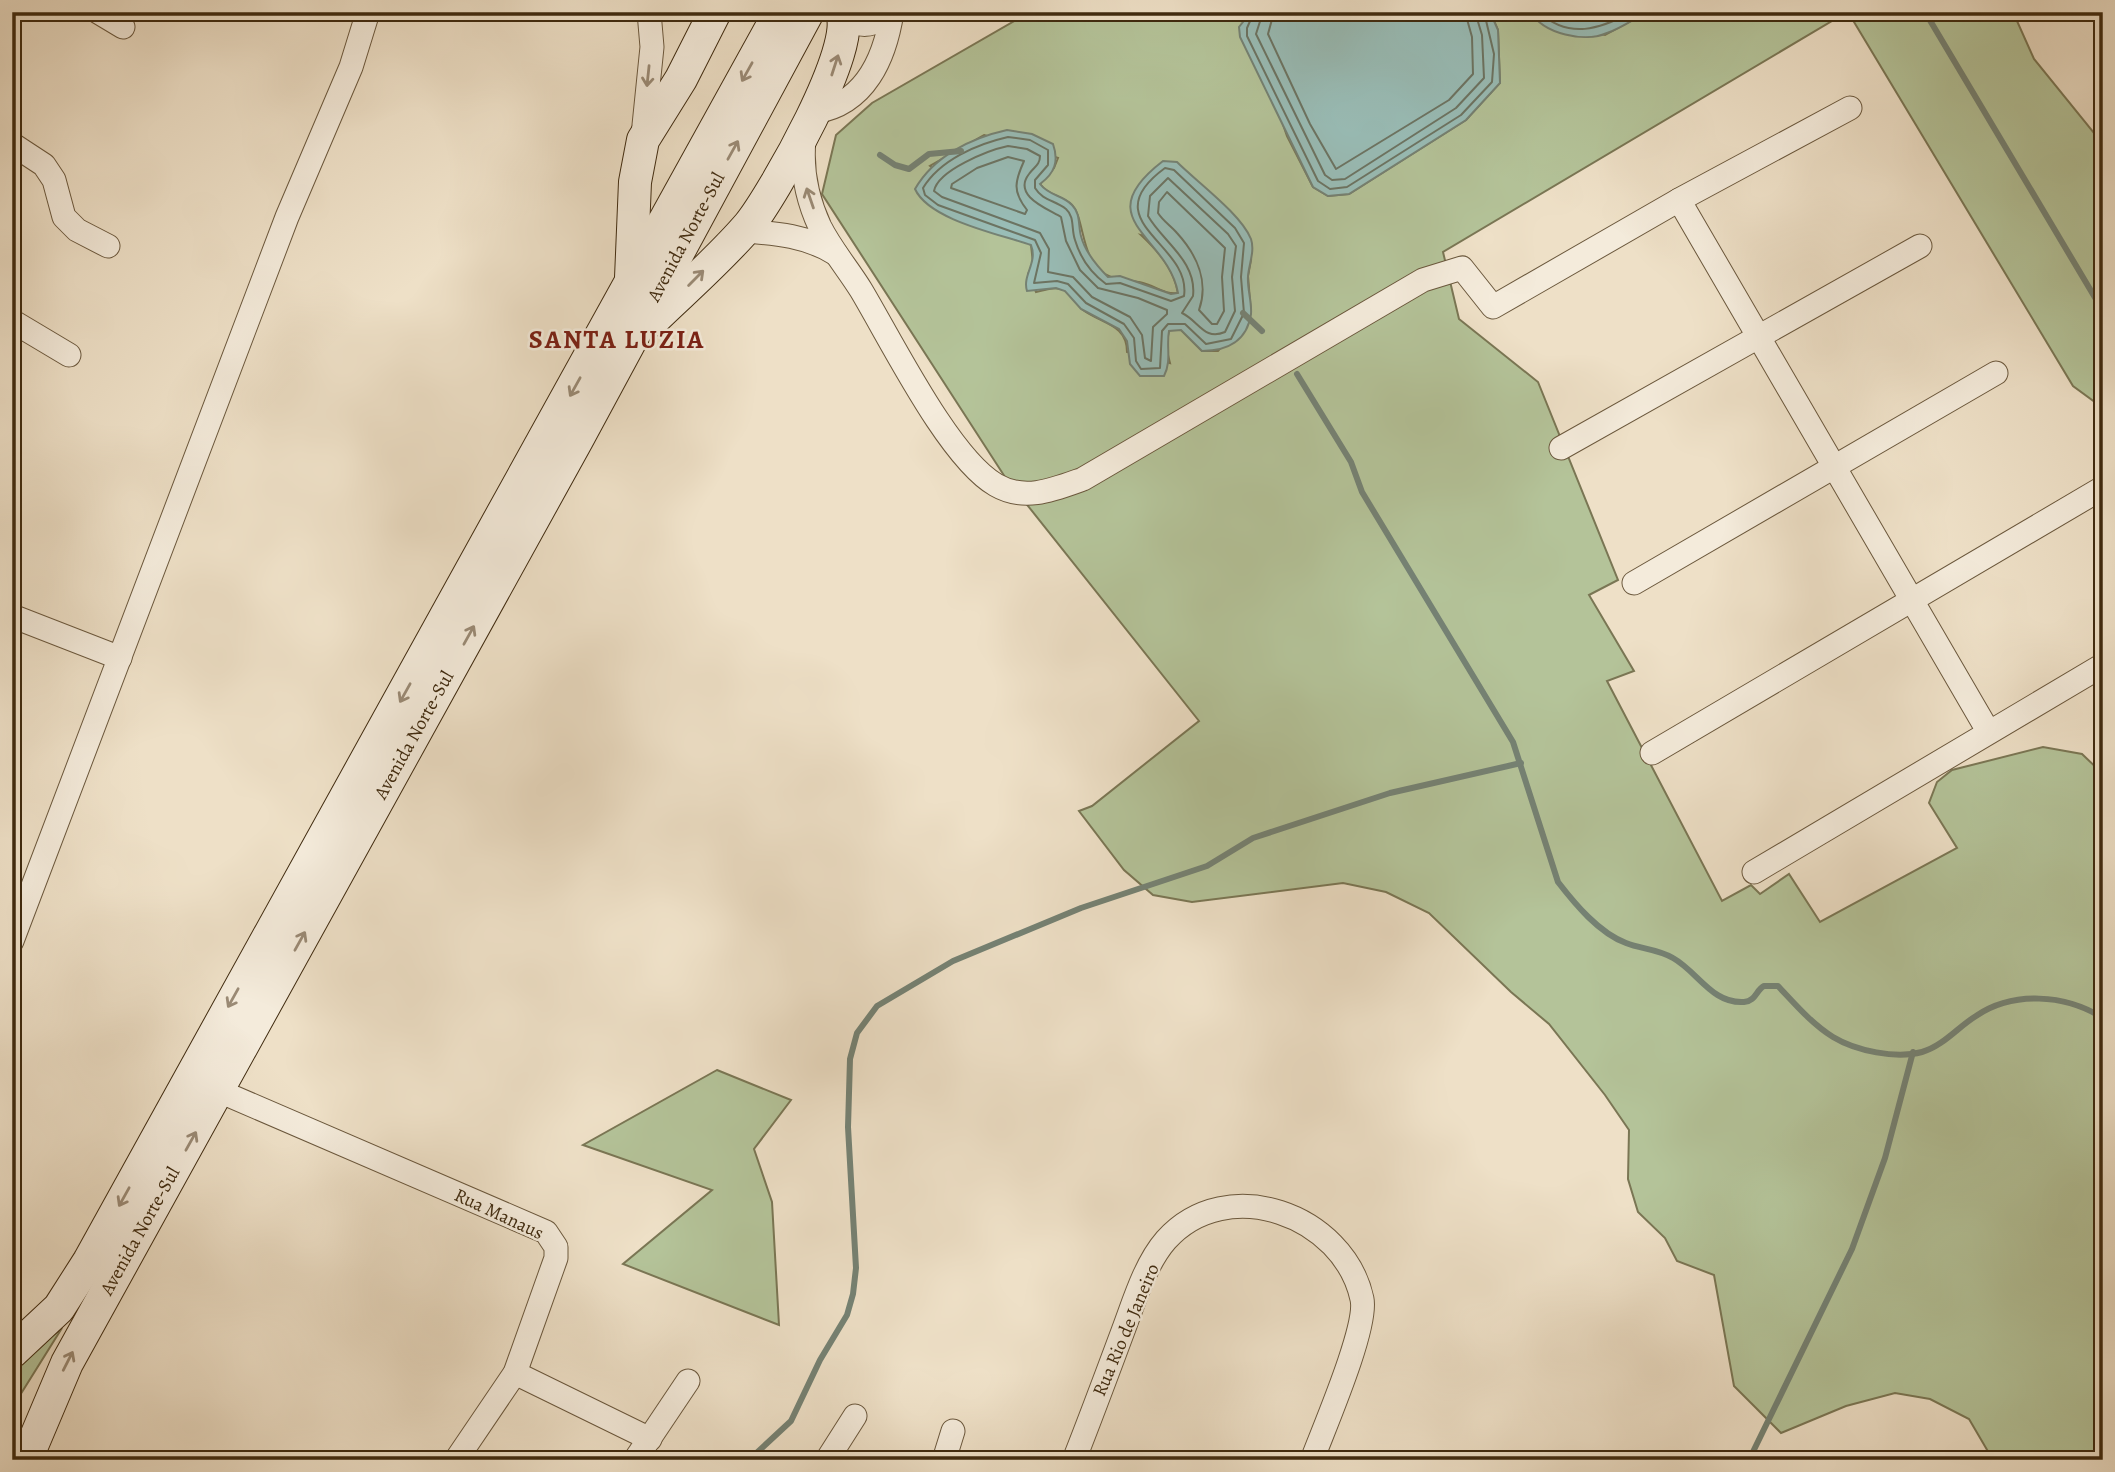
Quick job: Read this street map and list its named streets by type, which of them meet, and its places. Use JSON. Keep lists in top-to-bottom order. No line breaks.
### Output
{"streets":{"main road":["Avenida Norte-Sul"],"street":["Rua Manaus","Rua Rio de Janeiro"]},"crossings":[["Avenida Norte-Sul","Rua Manaus"]],"districts":["SANTA LUZIA"]}
